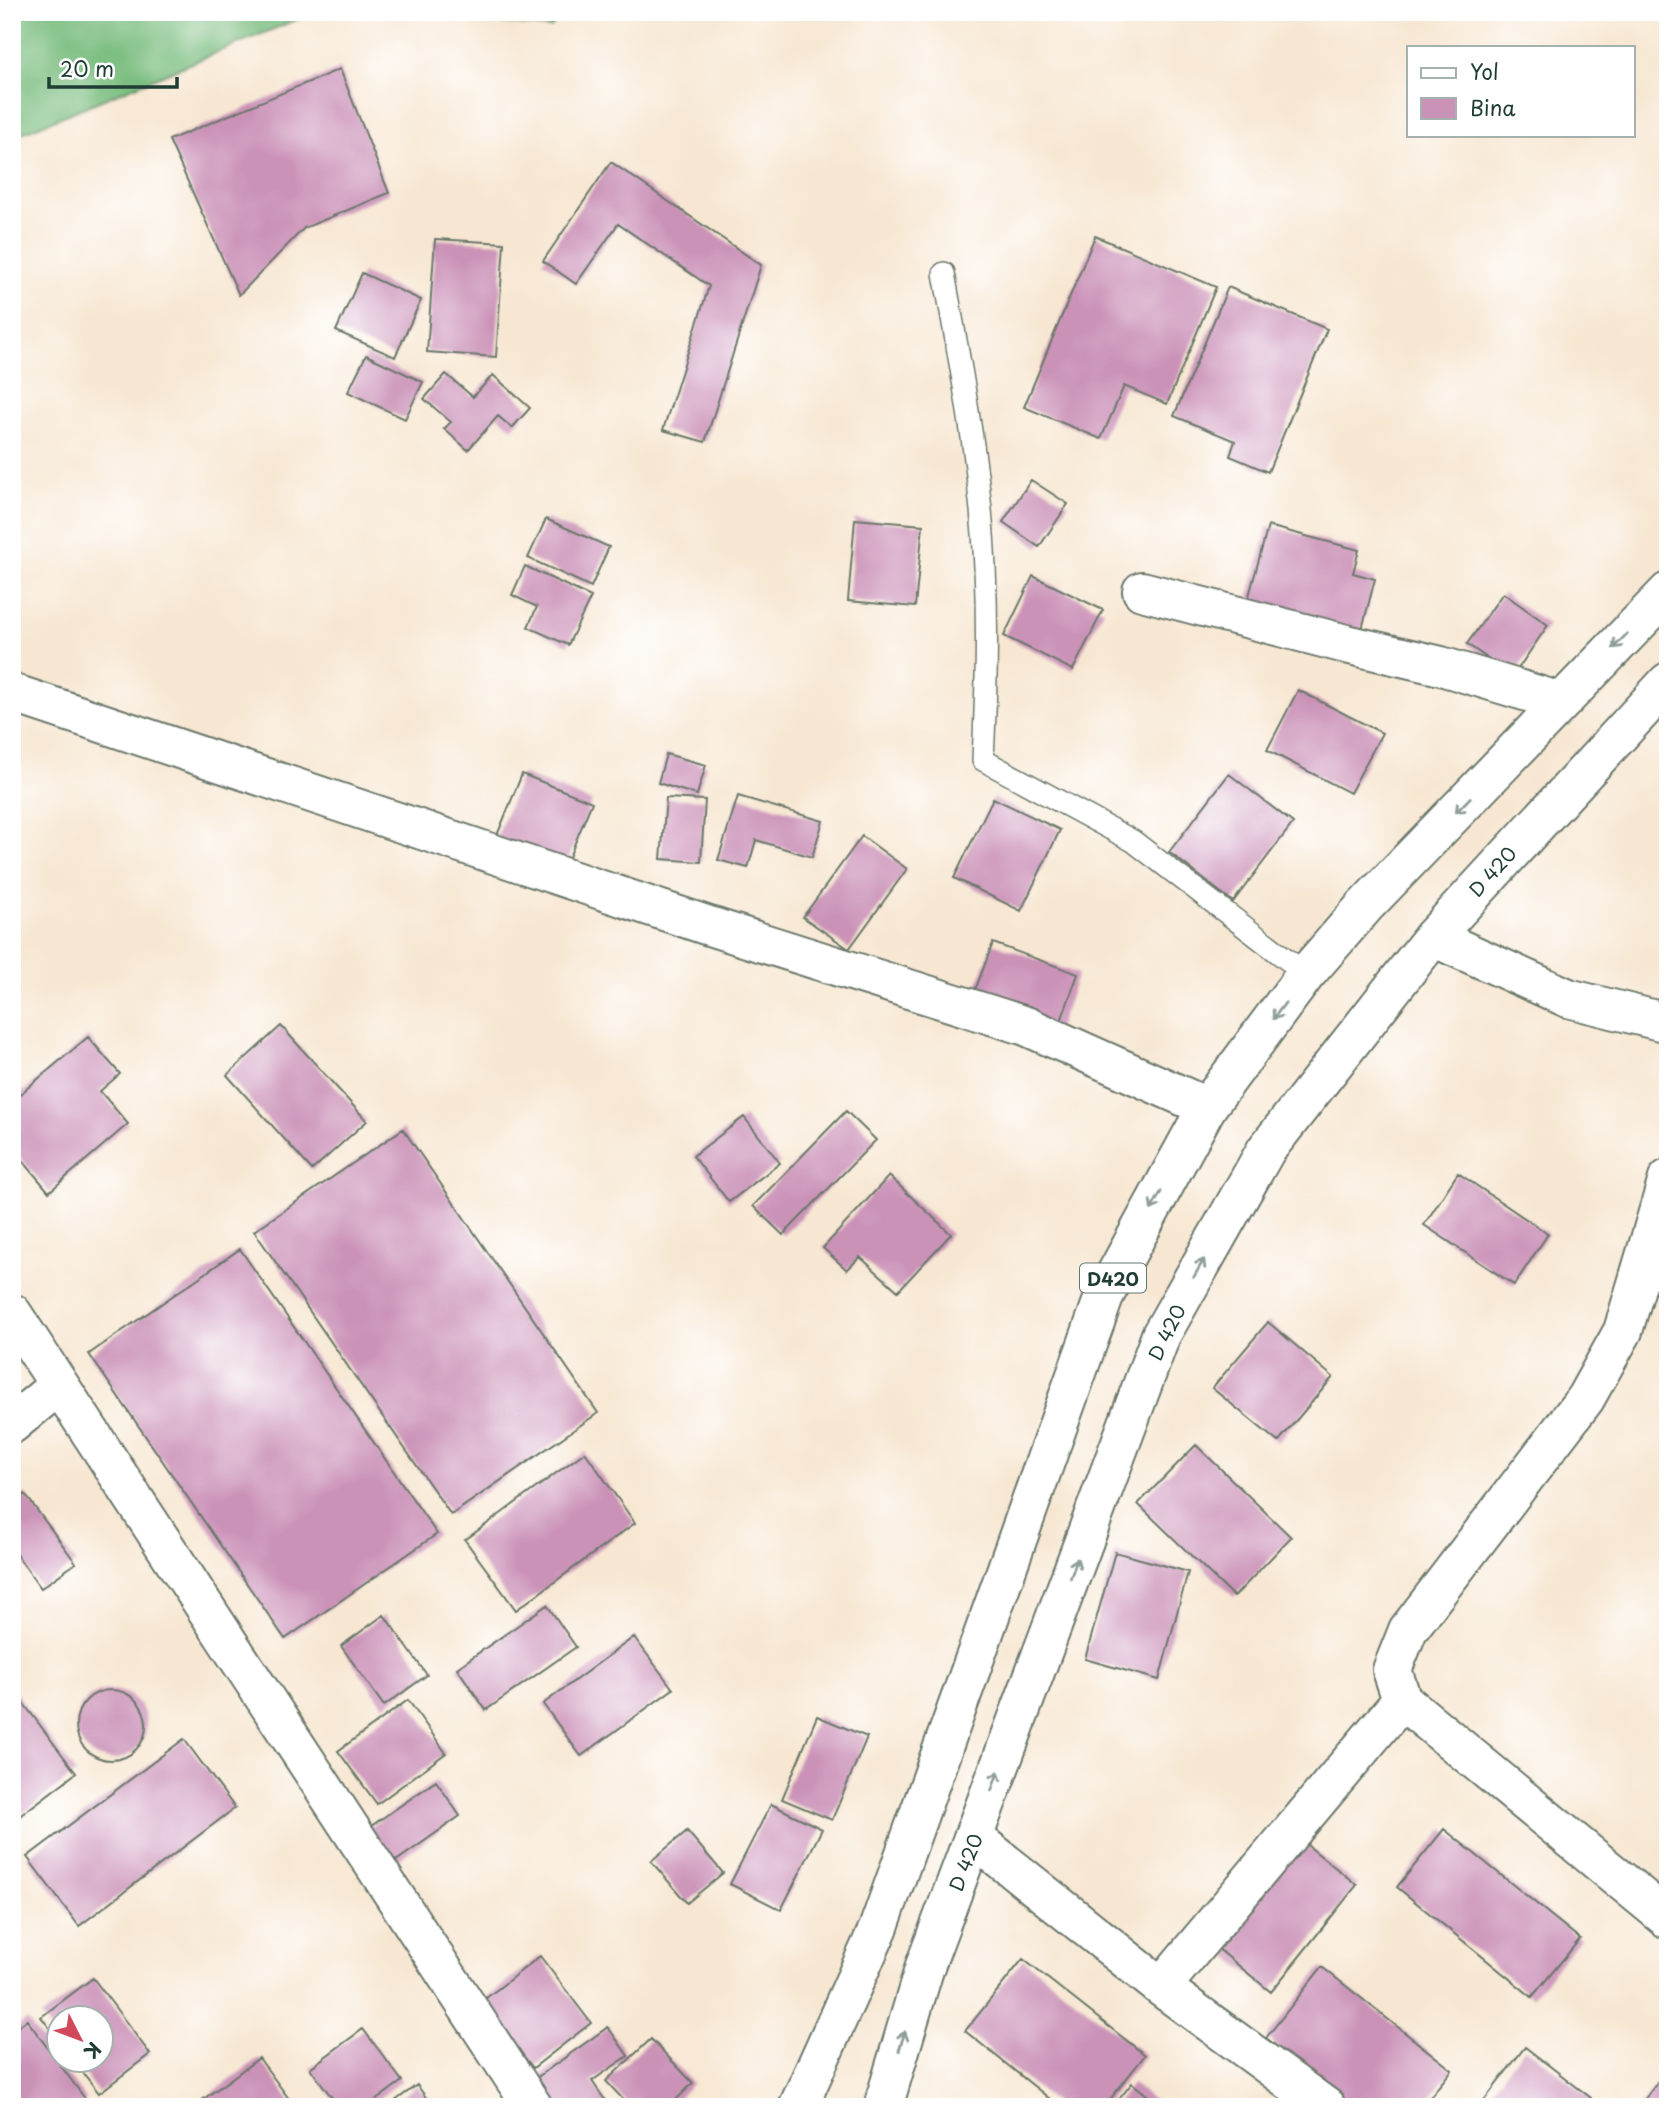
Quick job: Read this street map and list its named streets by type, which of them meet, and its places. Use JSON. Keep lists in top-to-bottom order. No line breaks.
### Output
{"streets":{"main road":["D 420","D420"]},"legend":["Yol","Bina"],"scale_bar":"20 m","north":"bottom right"}
